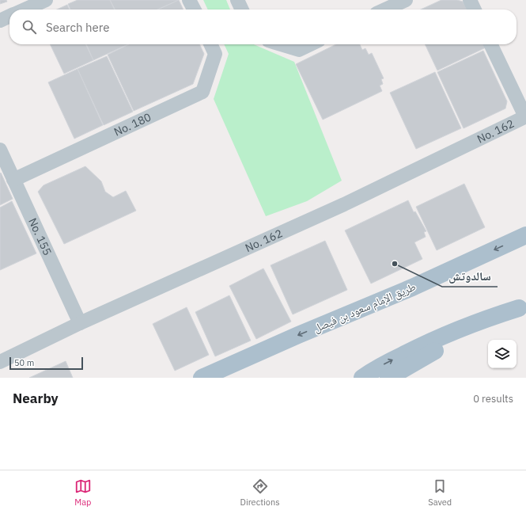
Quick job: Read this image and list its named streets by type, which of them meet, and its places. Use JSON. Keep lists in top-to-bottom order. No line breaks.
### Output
{"streets":{"main road":["طريق الإمام سعود بن فيصل"],"street":["No. 180","No. 162","No. 155"]},"crossings":[["No. 180","No. 155"],["No. 162","No. 155"]],"places":["سالدوتش"],"scale_bar":"50 m","page":{"search":"Search here","scale":"50 m","heading":["Nearby","0 results"],"nav":["Map","Directions","Saved"]}}
